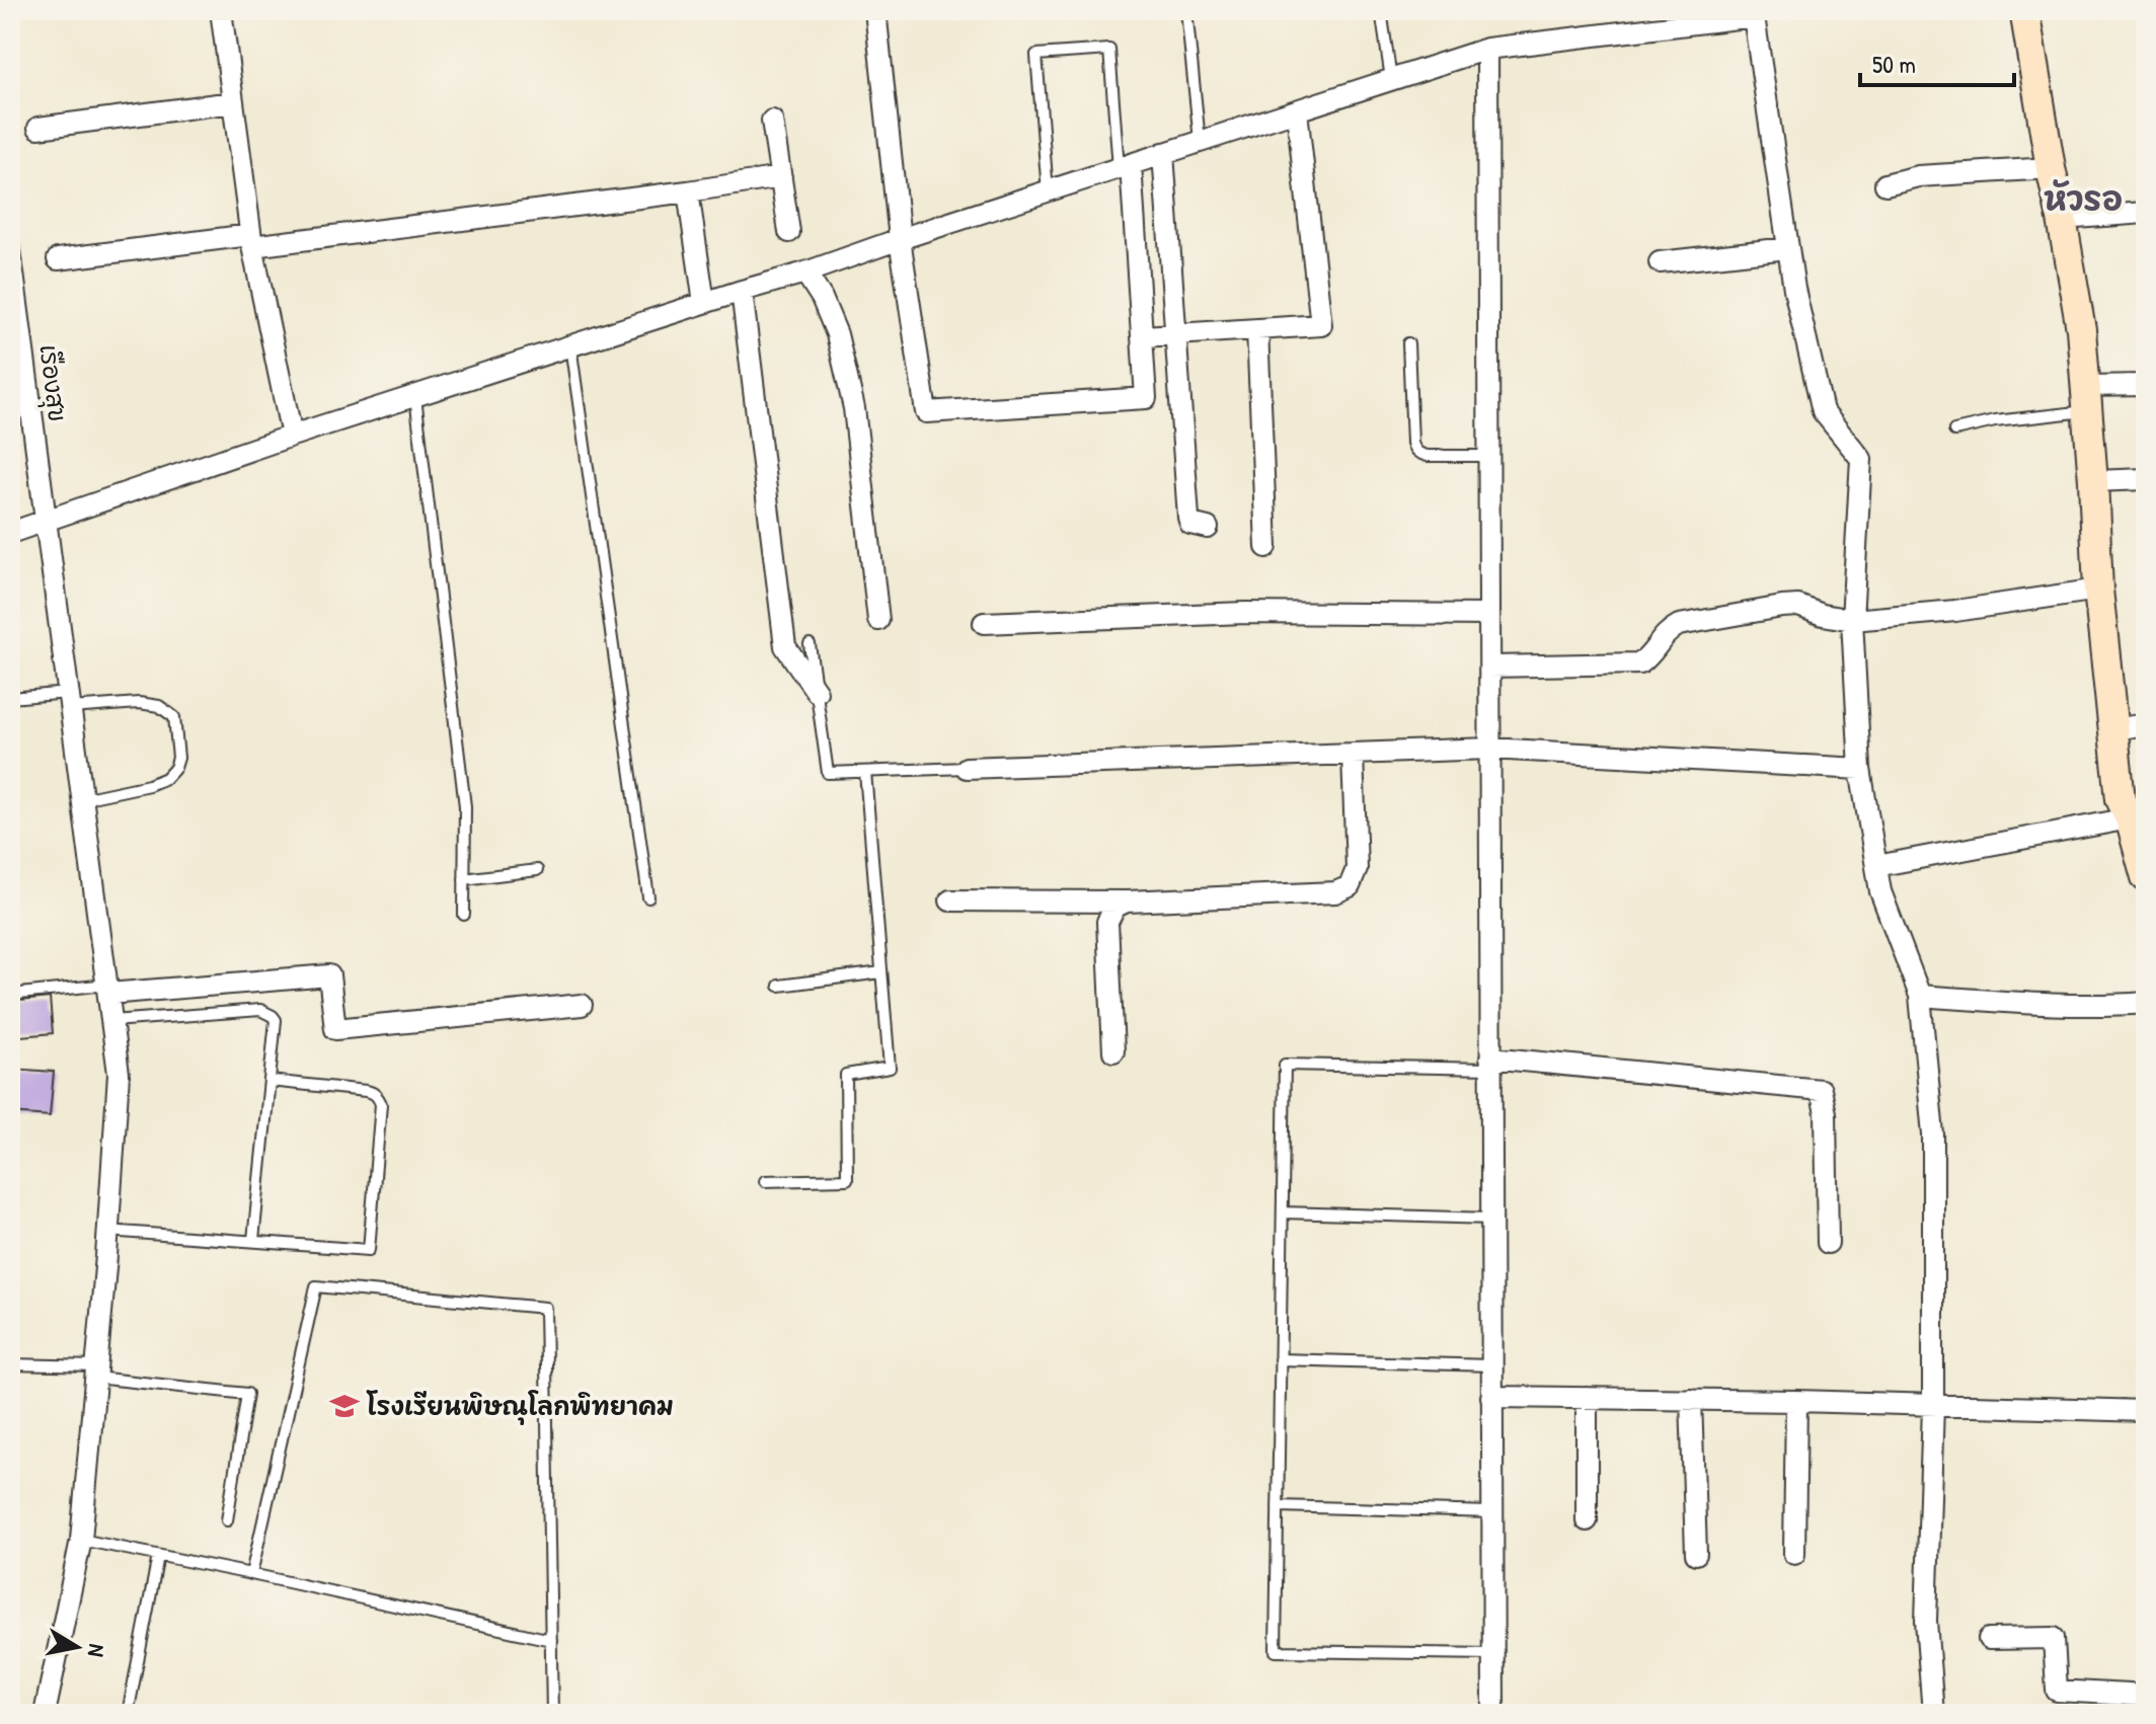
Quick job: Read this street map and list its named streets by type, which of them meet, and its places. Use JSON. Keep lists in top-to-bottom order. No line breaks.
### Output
{"streets":{"street":["เรืองสุข"]},"districts":["หัวรอ"],"places":{"school or university":["โรงเรียนพิษณุโลกพิทยาคม"]},"scale_bar":"50 m","north":"right"}
